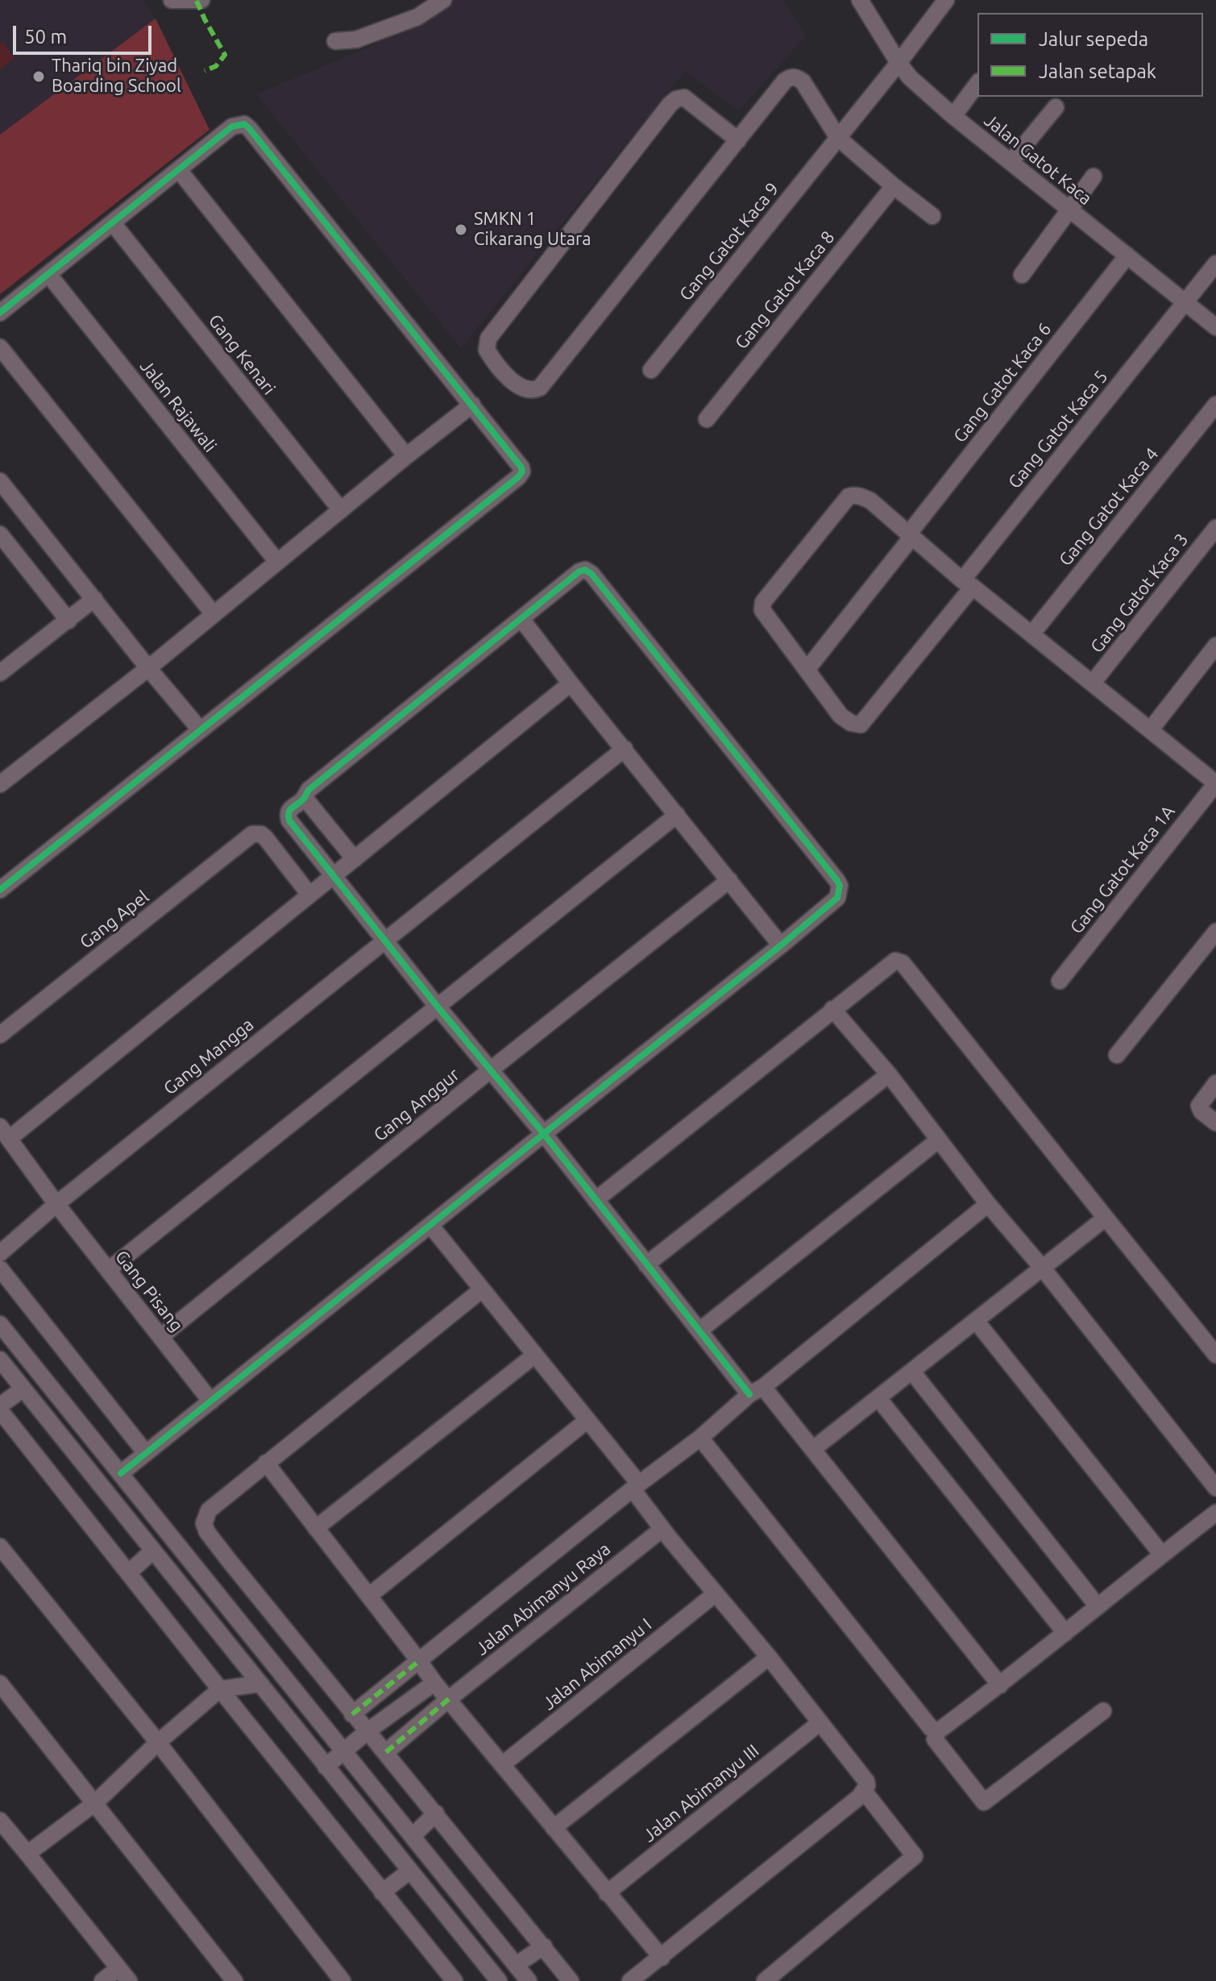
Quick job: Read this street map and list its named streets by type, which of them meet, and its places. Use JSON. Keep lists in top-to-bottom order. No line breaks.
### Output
{"streets":{"street":["Jalan Gatot Kaca","Gang Gatot Kaca 9","Gang Gatot Kaca 8","Gang Kenari","Gang Gatot Kaca 6","Jalan Rajawali","Gang Gatot Kaca 5","Gang Gatot Kaca 4","Gang Gatot Kaca 3","Gang Gatot Kaca 1A","Gang Apel","Gang Mangga","Gang Anggur","Gang Pisang","Jalan Abimanyu Raya","Jalan Abimanyu I","Jalan Abimanyu III"]},"crossings":[["Jalan Gatot Kaca","Gang Gatot Kaca 9"],["Jalan Gatot Kaca","Gang Gatot Kaca 6"],["Jalan Gatot Kaca","Gang Gatot Kaca 5"],["Gang Gatot Kaca 6","Gang Gatot Kaca 5"],["Gang Mangga","Gang Pisang"],["Gang Anggur","Gang Pisang"]],"places":["Thariq bin Ziyad Boarding School","SMKN 1 Cikarang Utara"],"legend":["Jalur sepeda","Jalan setapak"],"scale_bar":"50 m"}
